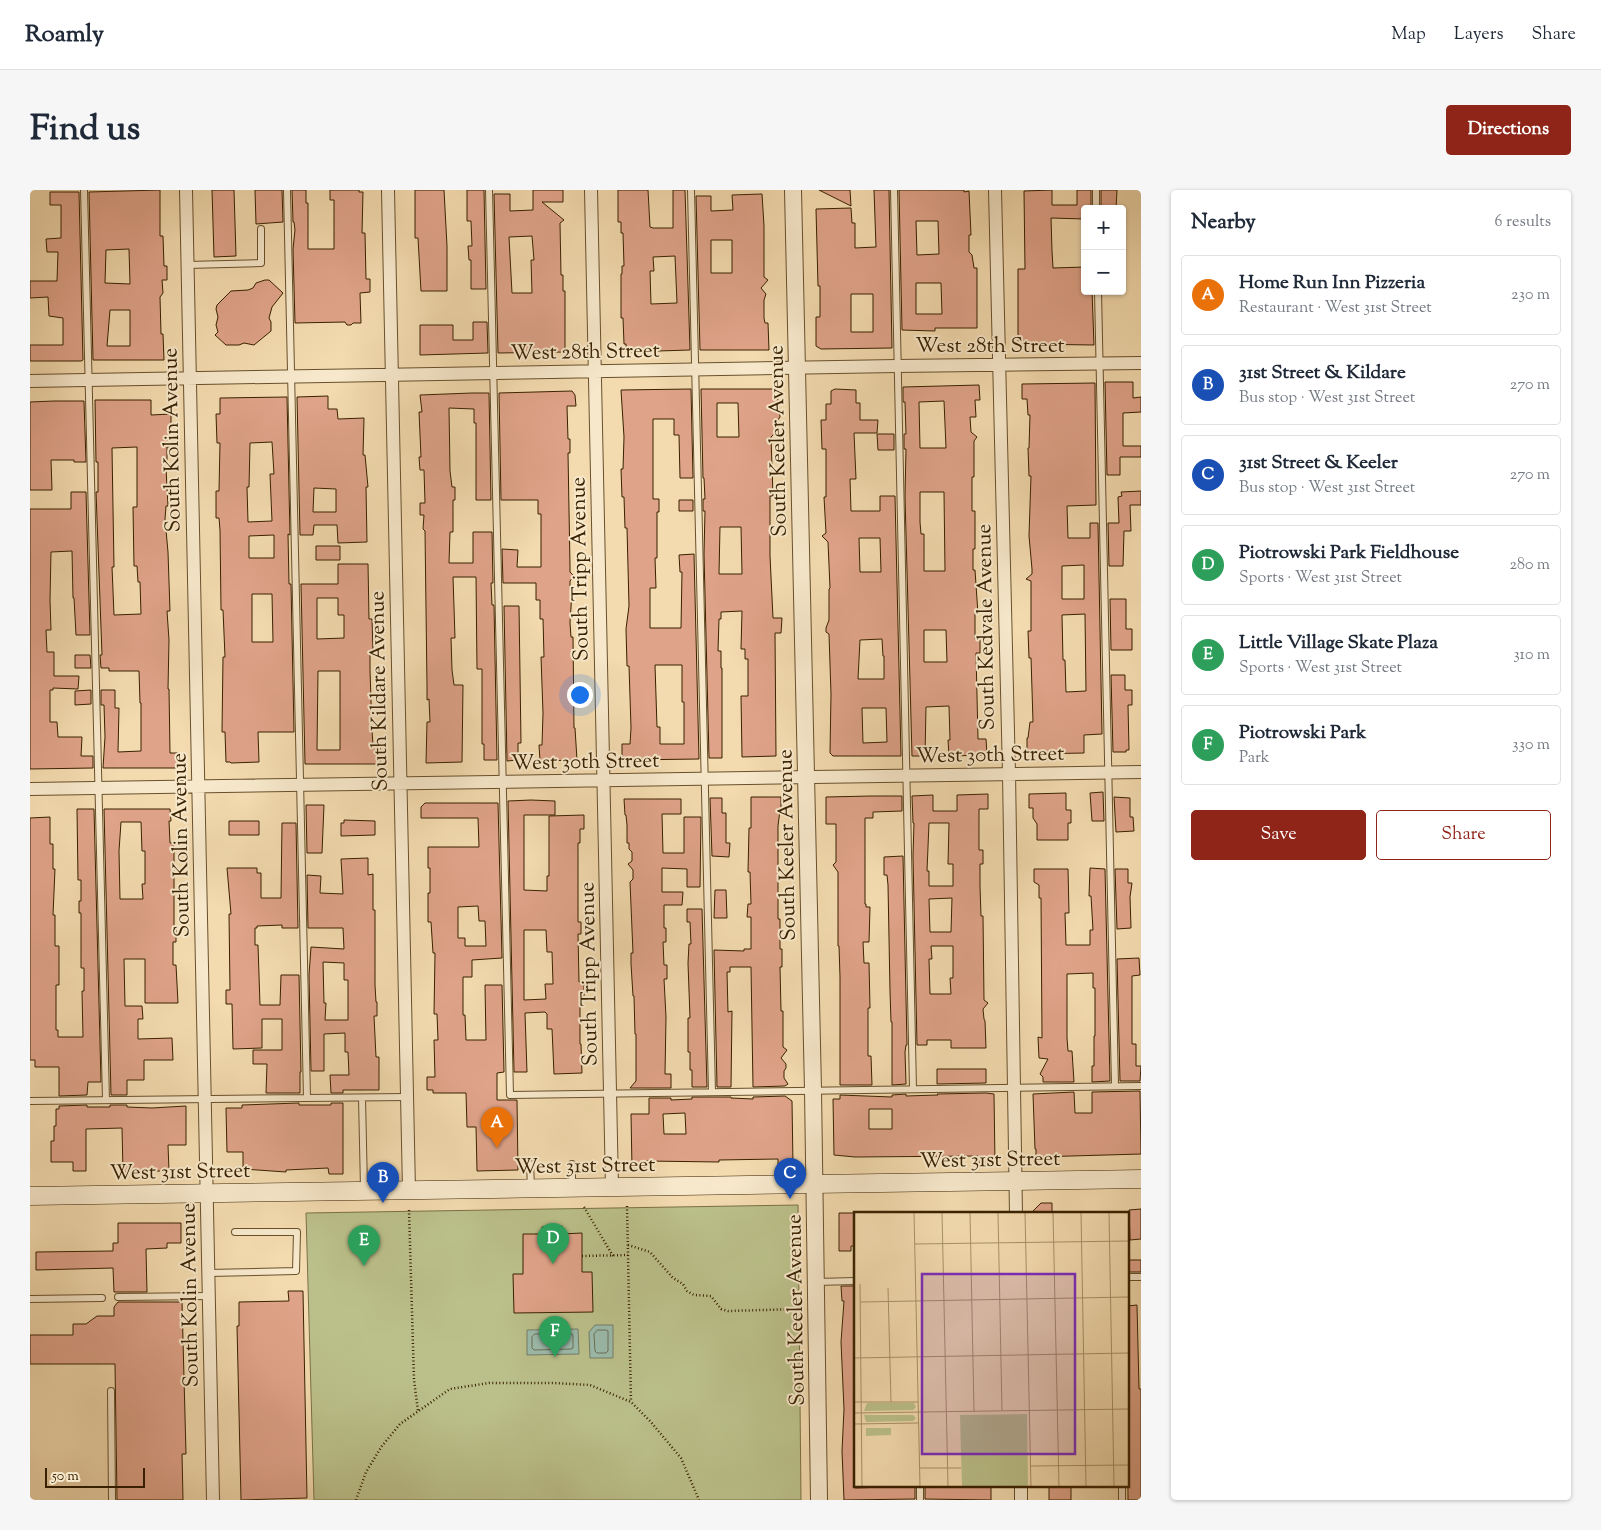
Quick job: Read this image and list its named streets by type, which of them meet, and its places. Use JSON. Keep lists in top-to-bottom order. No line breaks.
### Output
{"streets":{"main road":["West 31st Street"],"street":["West 28th Street","South Kolin Avenue","South Keeler Avenue","South Tripp Avenue","South Kedvale Avenue","South Kildare Avenue","West 30th Street"]},"crossings":[["West 28th Street","South Kolin Avenue"],["West 28th Street","South Keeler Avenue"],["West 28th Street","South Tripp Avenue"],["West 28th Street","South Kedvale Avenue"],["West 28th Street","South Kildare Avenue"],["South Kolin Avenue","West 30th Street"],["South Kolin Avenue","West 31st Street"],["South Keeler Avenue","West 30th Street"],["South Keeler Avenue","West 31st Street"],["South Tripp Avenue","West 30th Street"],["South Tripp Avenue","West 31st Street"],["South Kedvale Avenue","West 30th Street"],["South Kedvale Avenue","West 31st Street"],["South Kildare Avenue","West 30th Street"],["South Kildare Avenue","West 31st Street"]],"scale_bar":"50 m","page":{"header":"Roamly","nav":["Map","Layers","Share"],"title":"Find us","buttons":["Directions",["Save","Share"]],"heading":["Nearby","6 results"],"map_buttons":["+","−"],"list":[{"mark":"A","name":"Home Run Inn Pizzeria","note":"Restaurant · West 31st Street","value":"230 m"},{"mark":"B","name":"31st Street & Kildare","note":"Bus stop · West 31st Street","value":"270 m"},{"mark":"C","name":"31st Street & Keeler","note":"Bus stop · West 31st Street","value":"270 m"},{"mark":"D","name":"Piotrowski Park Fieldhouse","note":"Sports · West 31st Street","value":"280 m"},{"mark":"E","name":"Little Village Skate Plaza","note":"Sports · West 31st Street","value":"310 m"},{"mark":"F","name":"Piotrowski Park","note":"Park","value":"330 m"}],"pins":["A","C","B","D","E","F"],"scale":"50 m"}}
